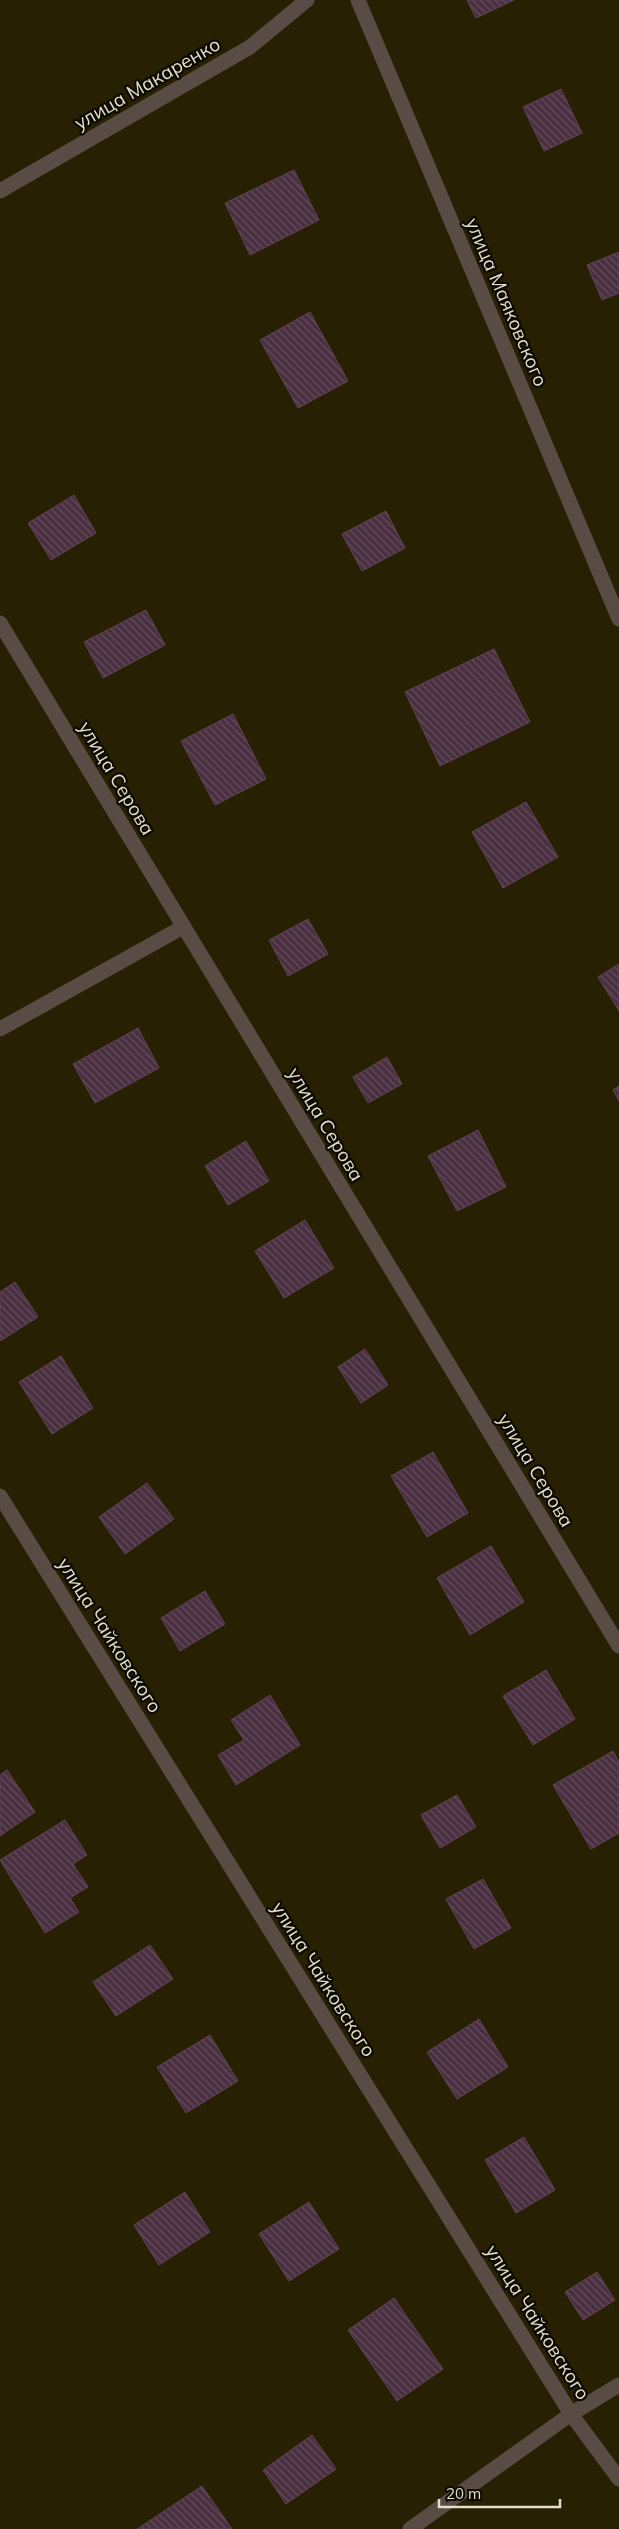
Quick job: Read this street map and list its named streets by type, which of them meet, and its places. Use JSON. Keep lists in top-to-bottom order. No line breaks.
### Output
{"streets":{"street":["улица Макаренко","улица Маяковского","улица Серова","улица Чайковского"]},"scale_bar":"20 m"}
